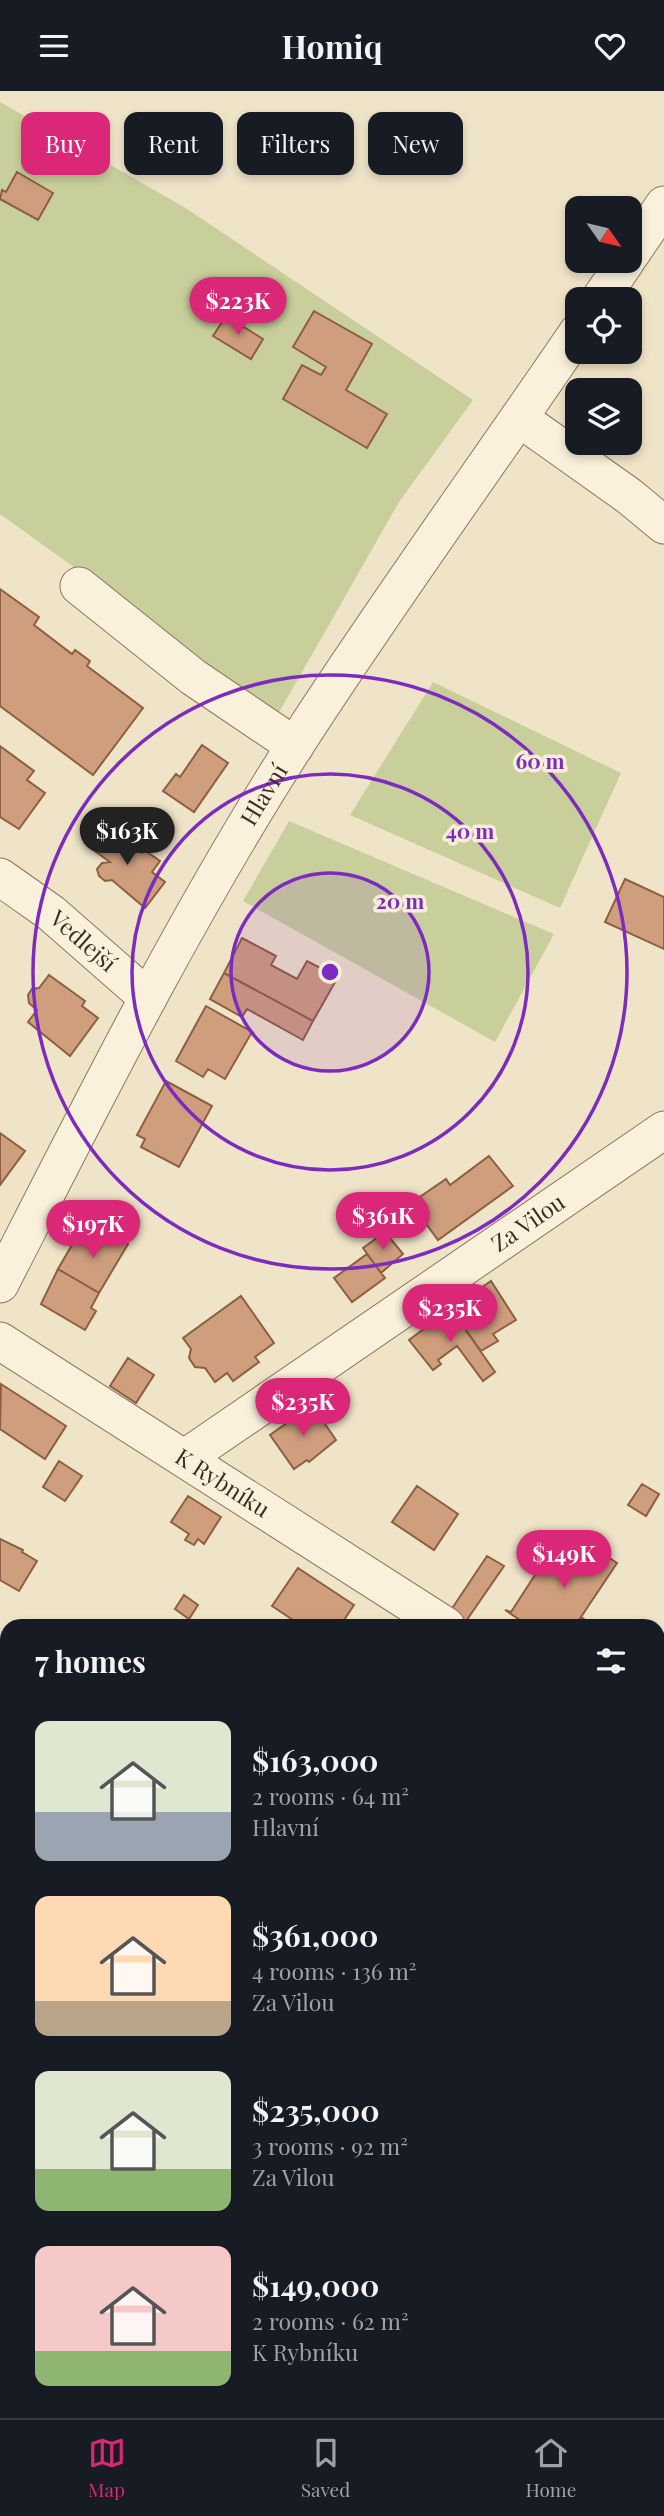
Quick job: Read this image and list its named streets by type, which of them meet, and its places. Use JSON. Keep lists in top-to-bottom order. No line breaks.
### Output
{"streets":{"street":["Hlavní","Vedlejší","Za Vilou","K Rybníku"]},"crossings":[["Hlavní","Vedlejší"],["Za Vilou","K Rybníku"]],"north":"bottom right","page":{"header":"Homiq","chip":["Buy","Rent","Filters","New"],"price":["$223K","$163K","$361K","$197K","$235K","$235K","$149K"],"heading":"7 homes","list":[{"name":"$163,000","note":"2 rooms · 64 m² · Hlavní"},{"name":"$361,000","note":"4 rooms · 136 m² · Za Vilou"},{"name":"$235,000","note":"3 rooms · 92 m² · Za Vilou"},{"name":"$149,000","note":"2 rooms · 62 m² · K Rybníku"}],"tabs":["Map","Saved","Home"]},"rings":["60 m","40 m","20 m"]}
